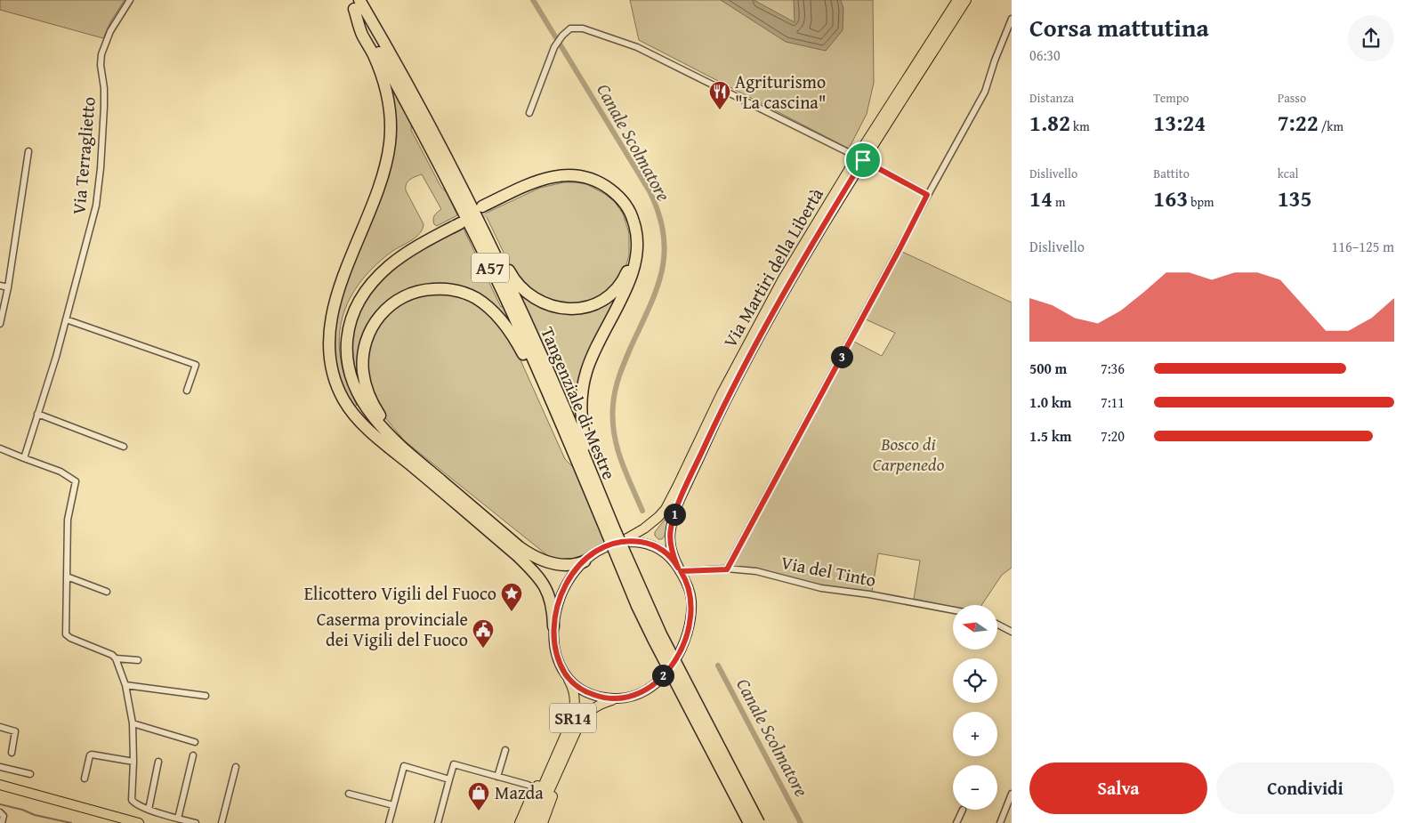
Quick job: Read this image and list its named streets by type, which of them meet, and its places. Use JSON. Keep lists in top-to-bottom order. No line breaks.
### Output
{"streets":{"highway":["A57","Tangenziale di Mestre"],"main road":["Via Martiri della Libertà","SR14"],"street":["Via Terraglietto","Via del Tinto"]},"crossings":[["A57","Via Martiri della Libertà"],["A57","Tangenziale di Mestre"],["A57","Via del Tinto"],["A57","SR14"],["Via Martiri della Libertà","Tangenziale di Mestre"],["Via Martiri della Libertà","Via del Tinto"],["Via Martiri della Libertà","SR14"],["Tangenziale di Mestre","Via del Tinto"],["Tangenziale di Mestre","SR14"],["Via del Tinto","SR14"]],"water":["Canale Scolmatore"],"parks":["Bosco di Carpenedo"],"places":{"restaurant":["Agriturismo \"La cascina\""],"place":["Elicottero Vigili del Fuoco"],"public building":["Caserma provinciale dei Vigili del Fuoco"],"shop":["Mazda"]},"north":"left","page":{"heading":["Corsa mattutina","06:30"],"stats":[["Distanza","1.82 km"],["Tempo","13:24"],["Passo","7:22 /km"],["Dislivello","14 m"],["Battito","163 bpm"],["kcal","135"]],"chart":["Dislivello","116–125 m"],"pins":["3","1","2"],"list":[{"name":"500 m","note":"7:36"},{"name":"1.0 km","note":"7:11"},{"name":"1.5 km","note":"7:20"}],"map_buttons":["+","−"],"buttons":["Salva","Condividi"]}}
